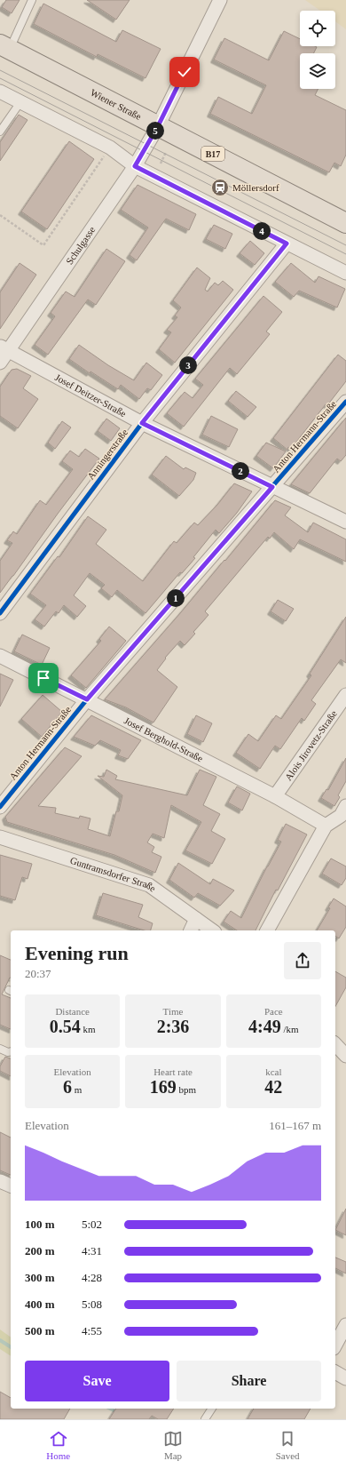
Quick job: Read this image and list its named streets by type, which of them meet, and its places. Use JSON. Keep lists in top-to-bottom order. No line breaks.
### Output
{"streets":{"main road":["Wiener Straße","B17"],"street":["Schulgasse","Josef Deitzer-Straße","Anton Hermann-Straße","Anningerstraße","Josef Berghold-Straße","Alois Jirovetz-Straße","Guntramsdorfer Straße"]},"crossings":[["Wiener Straße","Schulgasse"],["Schulgasse","Josef Deitzer-Straße"],["Josef Deitzer-Straße","Anton Hermann-Straße"],["Josef Deitzer-Straße","Anningerstraße"],["Anton Hermann-Straße","Josef Berghold-Straße"],["Josef Berghold-Straße","Alois Jirovetz-Straße"]],"places":{"station":["Möllersdorf"]},"page":{"pins":["5","4","3","2","1"],"heading":["Evening run","20:37"],"stats":[["Distance","0.54 km"],["Time","2:36"],["Pace","4:49 /km"],["Elevation","6 m"],["Heart rate","169 bpm"],["kcal","42"]],"chart":["Elevation","161–167 m"],"list":[{"name":"100 m","note":"5:02"},{"name":"200 m","note":"4:31"},{"name":"300 m","note":"4:28"},{"name":"400 m","note":"5:08"},{"name":"500 m","note":"4:55"}],"buttons":["Save","Share"],"tabs":["Home","Map","Saved"]}}
